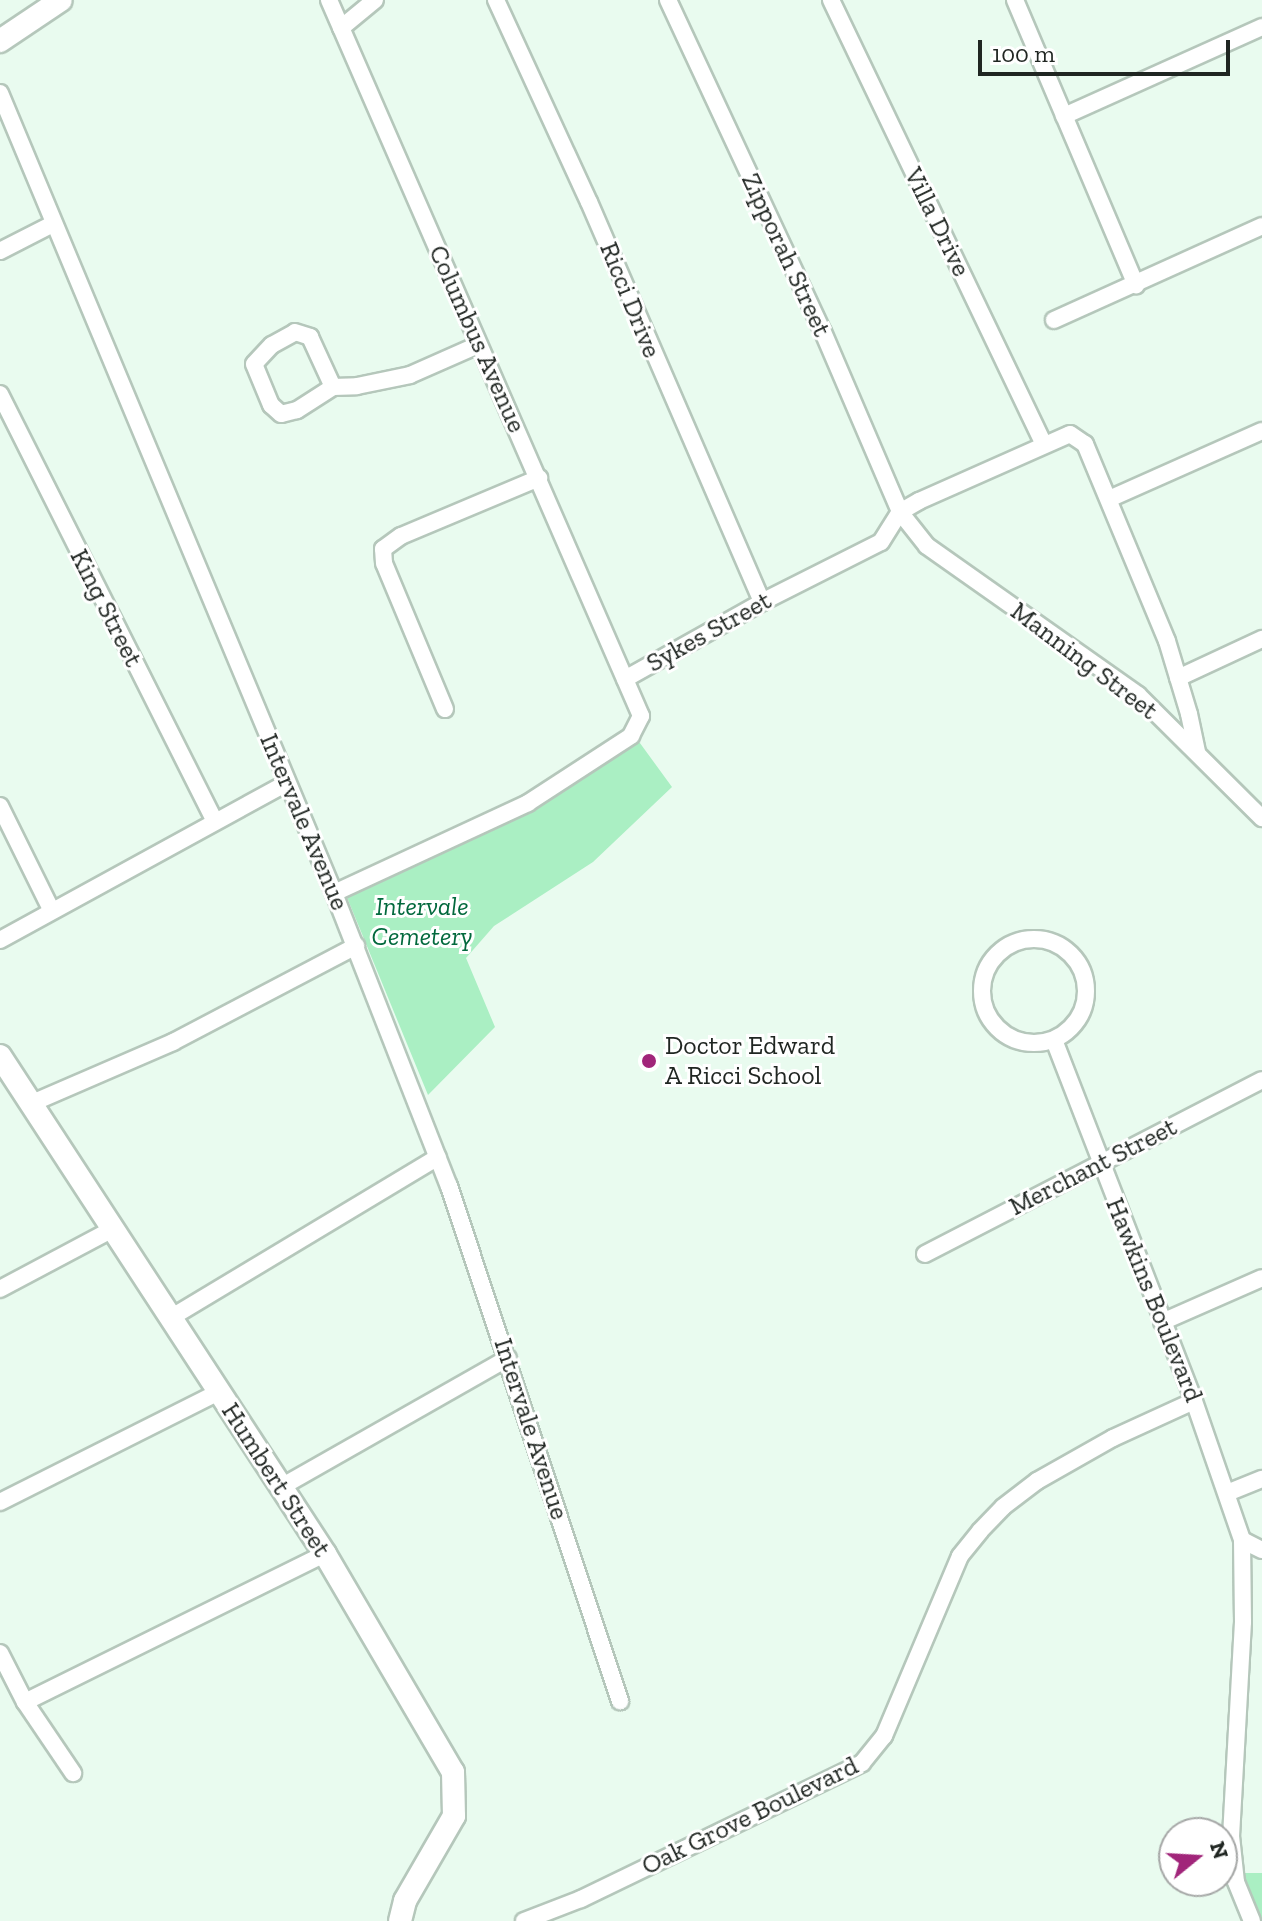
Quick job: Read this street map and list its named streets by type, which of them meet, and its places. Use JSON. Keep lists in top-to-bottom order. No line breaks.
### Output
{"streets":{"street":["Villa Drive","Zipporah Street","Ricci Drive","Columbus Avenue","King Street","Sykes Street","Manning Street","Intervale Avenue","Merchant Street","Hawkins Boulevard","Humbert Street","Oak Grove Boulevard"]},"crossings":[["Villa Drive","Sykes Street"],["Zipporah Street","Sykes Street"],["Zipporah Street","Manning Street"],["Ricci Drive","Sykes Street"],["Columbus Avenue","Sykes Street"],["Sykes Street","Manning Street"],["Sykes Street","Intervale Avenue"],["Merchant Street","Hawkins Boulevard"],["Hawkins Boulevard","Oak Grove Boulevard"]],"parks":["Intervale Cemetery"],"places":["Doctor Edward A Ricci School"],"scale_bar":"100 m","north":"right"}
